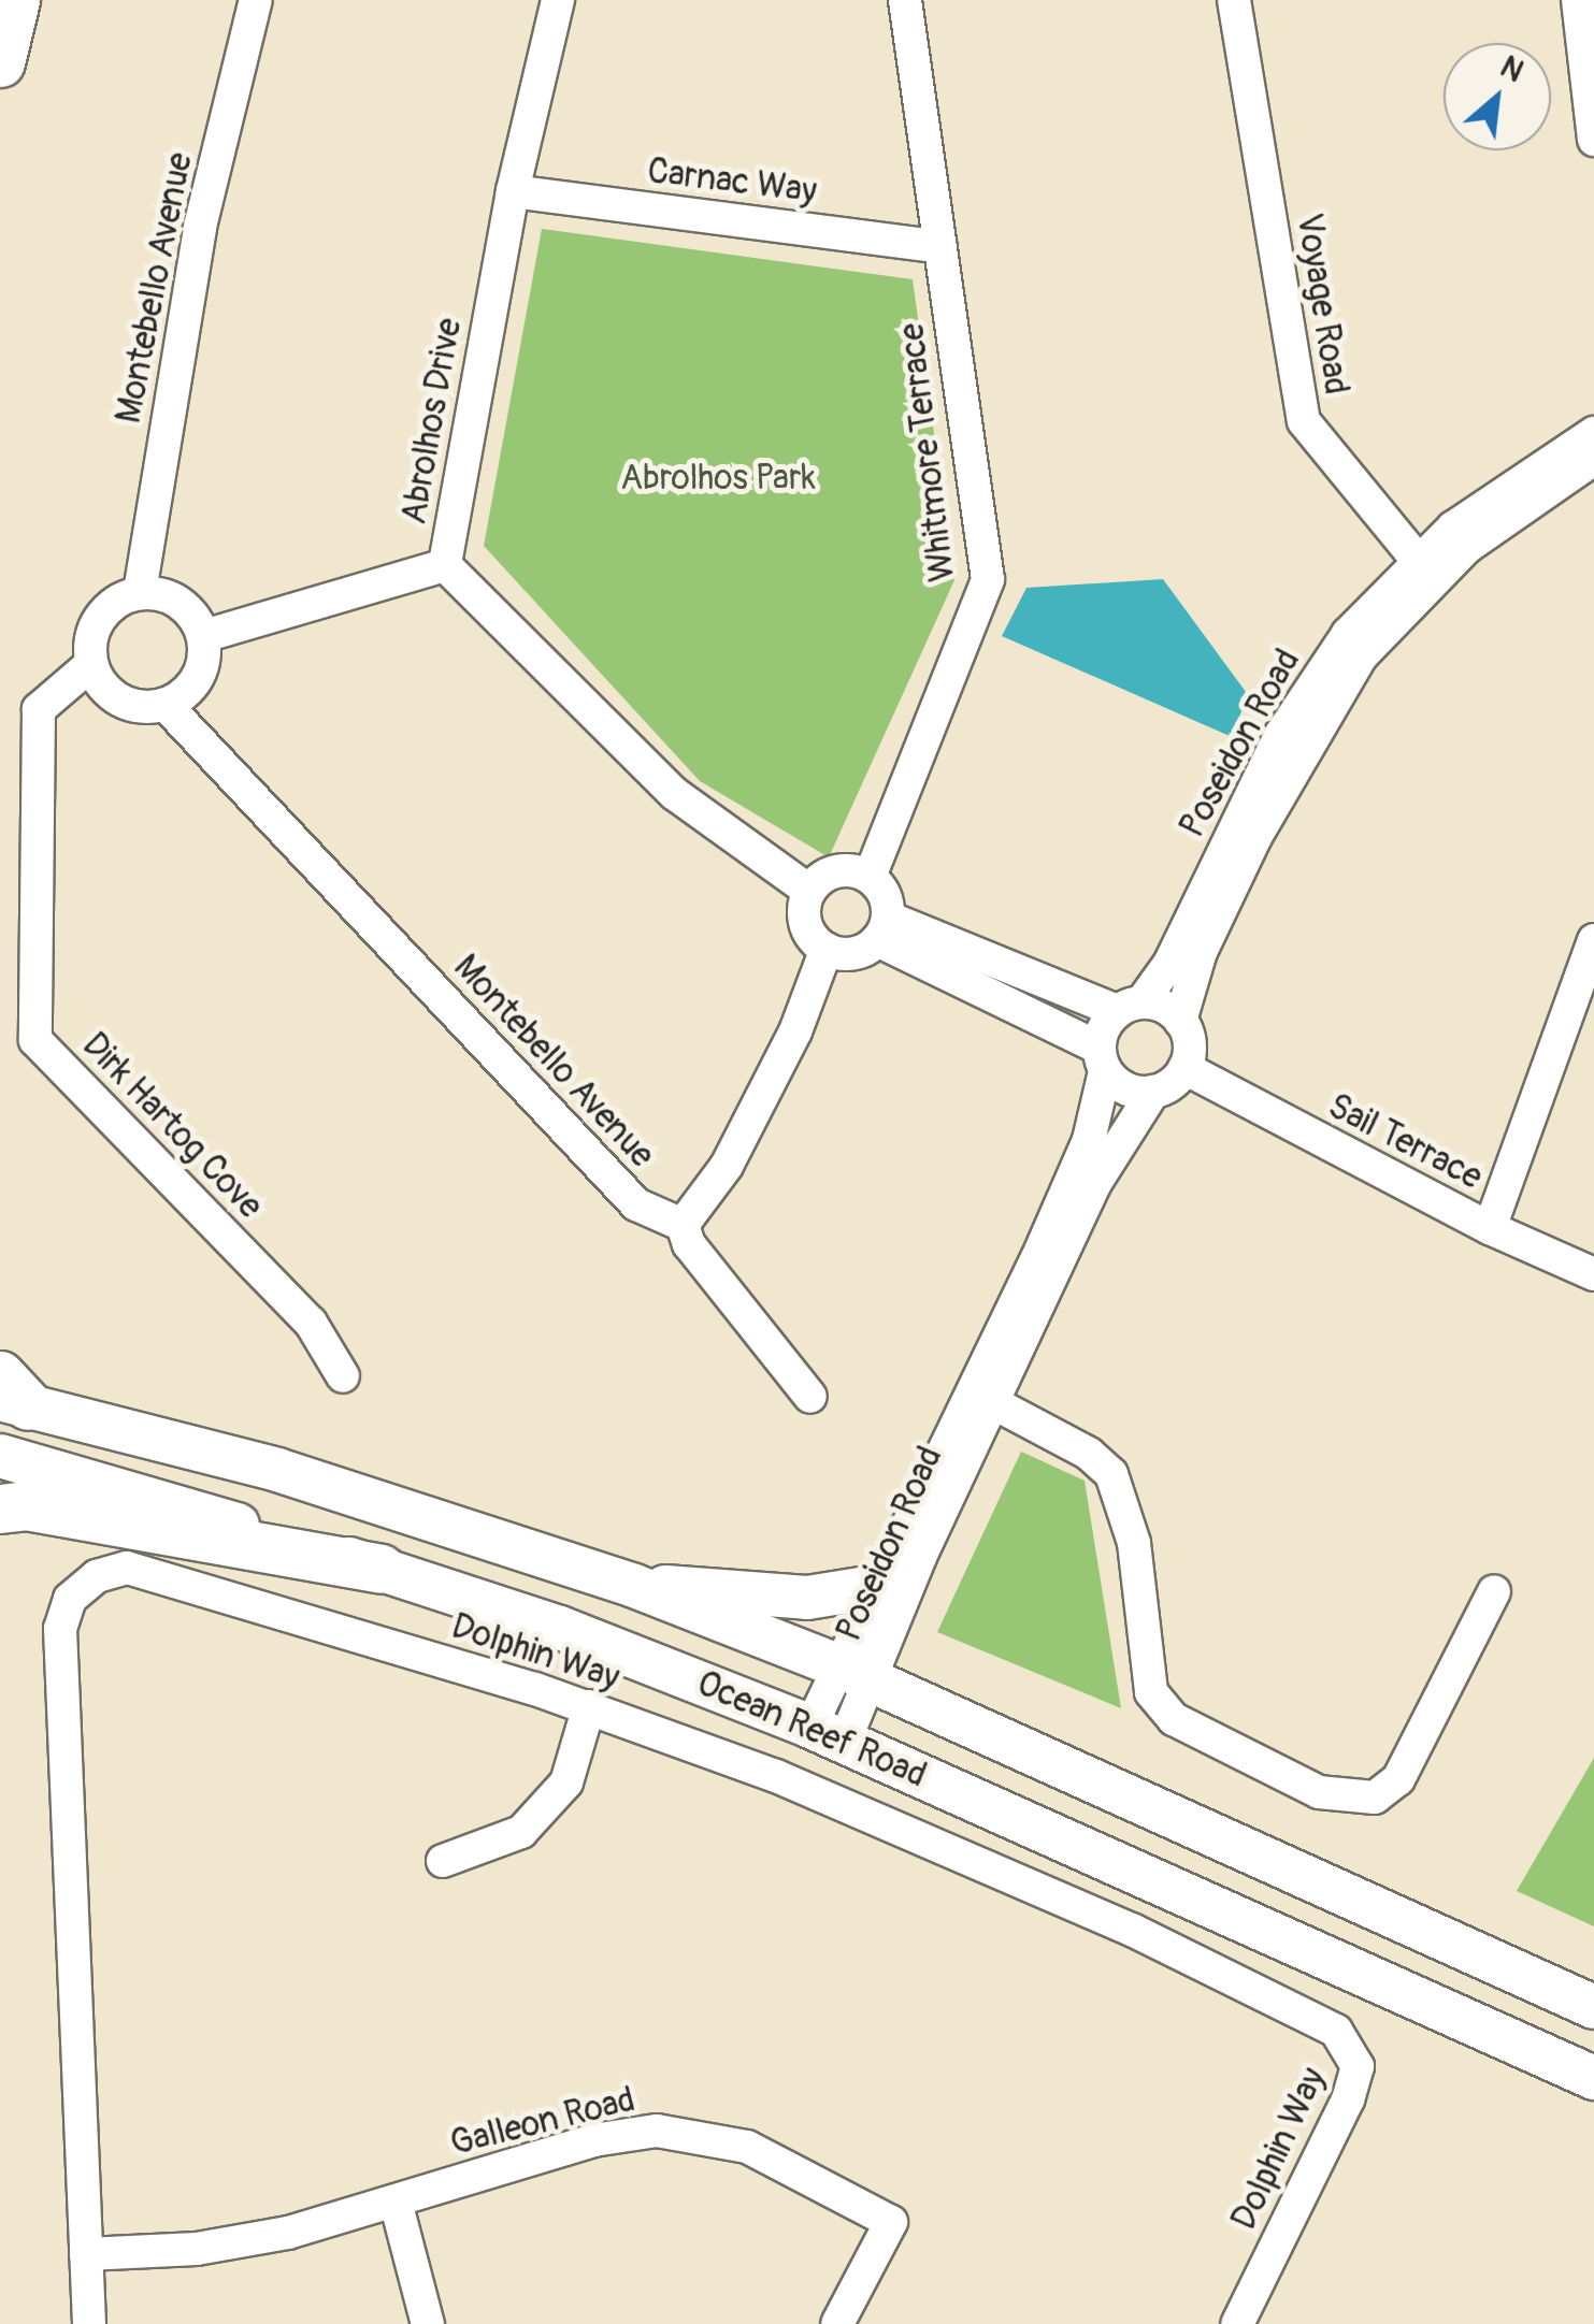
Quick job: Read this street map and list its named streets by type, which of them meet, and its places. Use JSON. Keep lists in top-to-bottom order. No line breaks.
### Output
{"streets":{"main road":["Ocean Reef Road"],"street":["Carnac Way","Montebello Avenue","Voyage Road","Abrolhos Drive","Whitmore Terrace","Poseidon Road","Dirk Hartog Cove","Sail Terrace","Dolphin Way","Galleon Road"]},"crossings":[["Carnac Way","Abrolhos Drive"],["Carnac Way","Whitmore Terrace"],["Montebello Avenue","Dirk Hartog Cove"],["Voyage Road","Poseidon Road"],["Abrolhos Drive","Whitmore Terrace"],["Poseidon Road","Sail Terrace"],["Poseidon Road","Ocean Reef Road"],["Dolphin Way","Galleon Road"]],"parks":["Abrolhos Park"],"north":"top right"}
